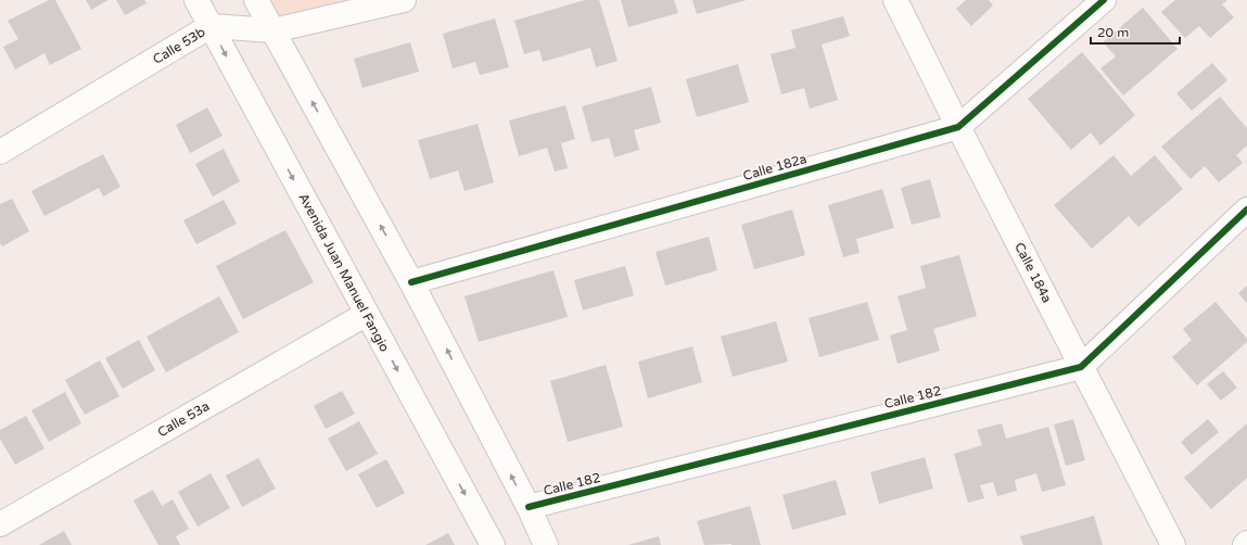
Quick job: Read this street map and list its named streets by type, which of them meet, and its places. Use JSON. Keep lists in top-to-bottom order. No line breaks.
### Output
{"streets":{"street":["Calle 53b","Calle 182a","Avenida Juan Manuel Fangio","Calle 184a","Calle 182","Calle 53a"]},"crossings":[["Calle 53b","Avenida Juan Manuel Fangio"],["Calle 182a","Calle 184a"],["Avenida Juan Manuel Fangio","Calle 53a"],["Calle 184a","Calle 182"]],"scale_bar":"20 m"}
